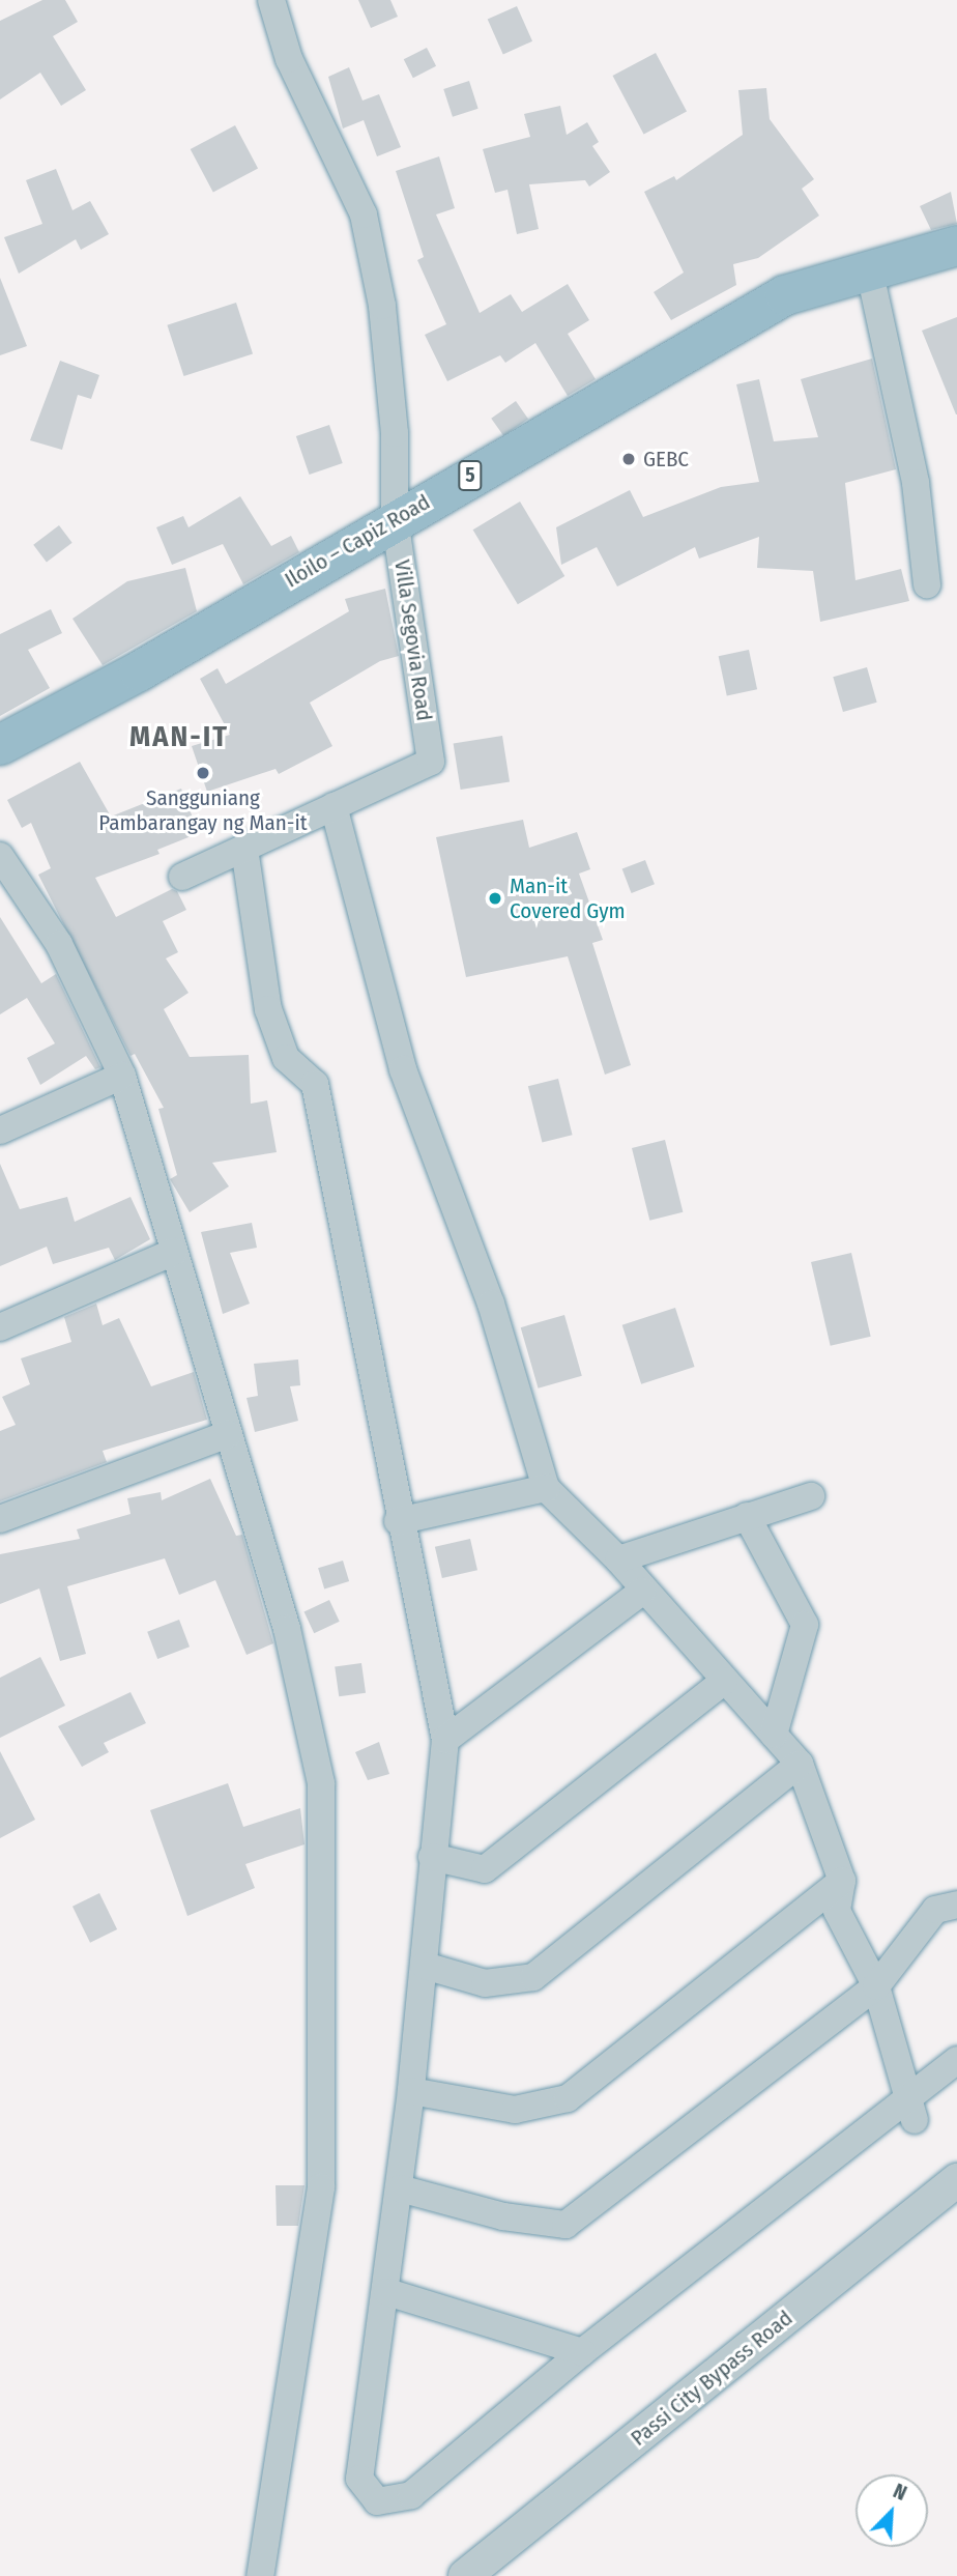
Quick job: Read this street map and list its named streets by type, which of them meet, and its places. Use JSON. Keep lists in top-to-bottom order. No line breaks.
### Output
{"streets":{"highway":["5","Iloilo – Capiz Road"],"street":["Villa Segovia Road","Passi City Bypass Road"]},"crossings":[["Iloilo – Capiz Road","Villa Segovia Road"]],"districts":["MAN-IT"],"places":["GEBC","Sangguniang Pambarangay ng Man-it","Man-it Covered Gym"],"north":"top right"}
